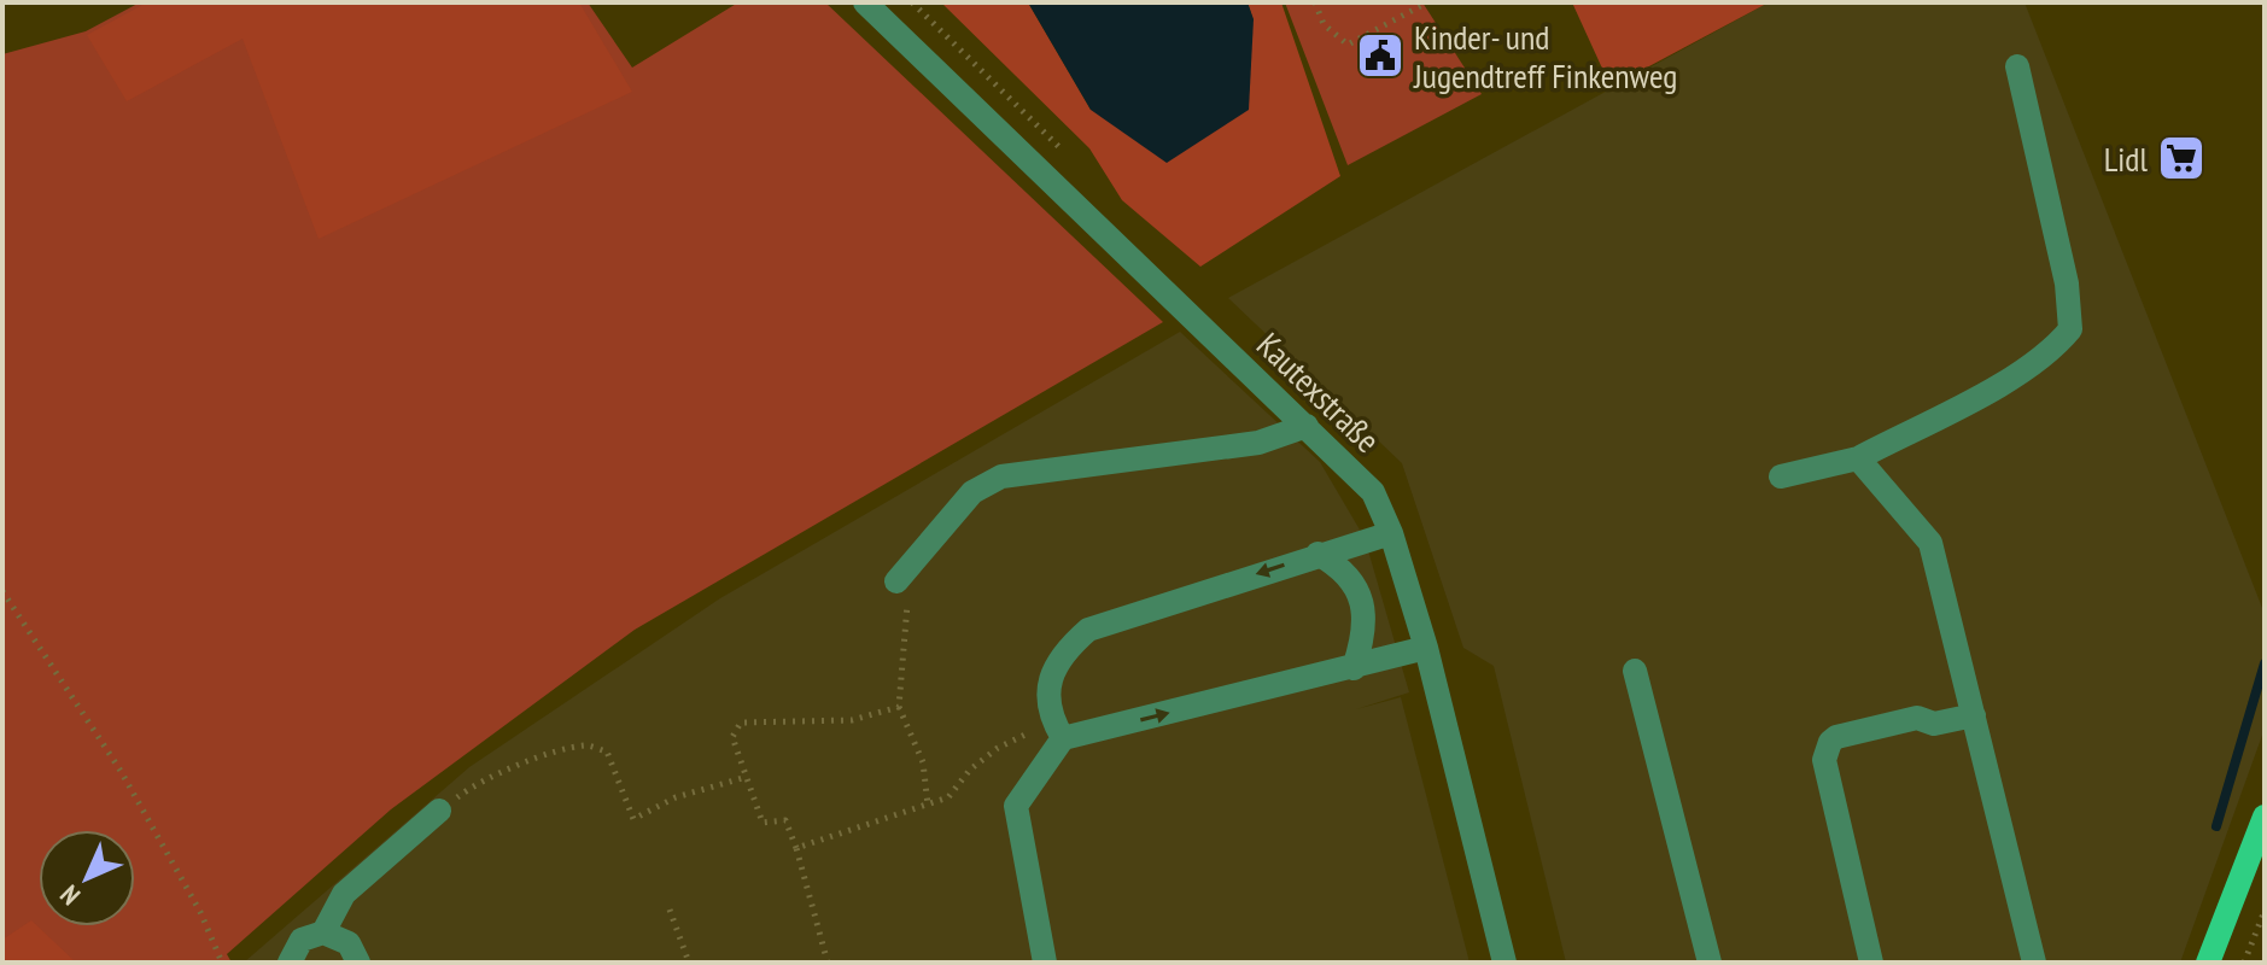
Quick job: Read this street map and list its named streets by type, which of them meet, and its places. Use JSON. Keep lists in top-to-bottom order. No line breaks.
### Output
{"streets":{"street":["Kautexstraße"]},"places":{"public building":["Kinder- und Jugendtreff Finkenweg"],"supermarket":["Lidl"]},"north":"bottom left"}
